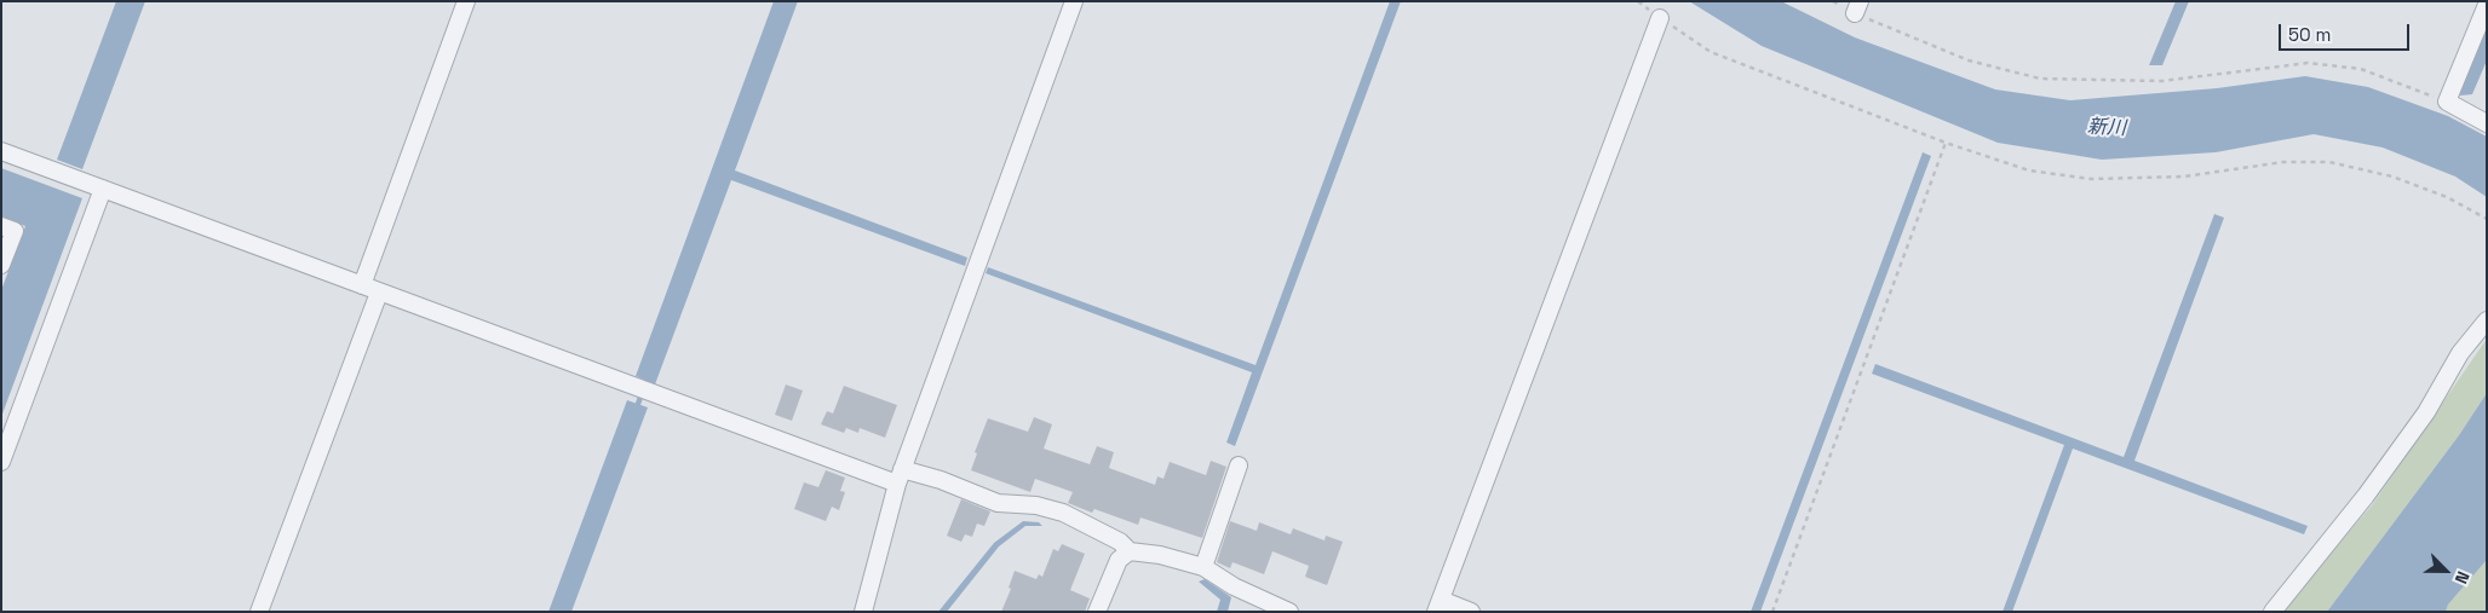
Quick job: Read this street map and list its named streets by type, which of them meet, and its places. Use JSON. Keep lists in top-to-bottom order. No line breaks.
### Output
{"water":["新川"],"scale_bar":"50 m","north":"bottom right"}
